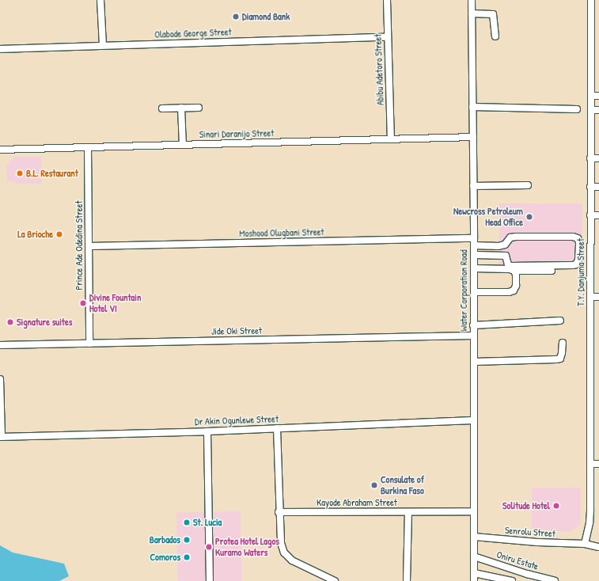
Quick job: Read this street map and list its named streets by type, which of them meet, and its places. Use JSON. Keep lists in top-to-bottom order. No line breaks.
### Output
{"streets":{"street":["Olabode George Street","Abibu Adetoro Street","Sinari Daranijo Street","Moshood Olugbani Street","Prince Ade Odedina Street","T.Y. Danjuma Street","Water Corporation Road","Jide Oki Street","Dr Akin Ogunlewe Street","Kayode Abraham Street","Senrolu Street","Oniru Estate"]},"crossings":[["Olabode George Street","Abibu Adetoro Street"],["Abibu Adetoro Street","Sinari Daranijo Street"],["Sinari Daranijo Street","Prince Ade Odedina Street"],["Sinari Daranijo Street","Water Corporation Road"],["Moshood Olugbani Street","Prince Ade Odedina Street"],["Moshood Olugbani Street","Water Corporation Road"],["Prince Ade Odedina Street","Jide Oki Street"],["T.Y. Danjuma Street","Senrolu Street"],["Water Corporation Road","Jide Oki Street"],["Water Corporation Road","Dr Akin Ogunlewe Street"],["Water Corporation Road","Kayode Abraham Street"],["Water Corporation Road","Senrolu Street"],["Water Corporation Road","Oniru Estate"]],"places":["Diamond Bank","B.L. Restaurant","Newcross Petroleum Head Office","La Brioche","Divine Fountain Hotel VI","Signature suites","Consulate of Burkina Faso","Solitude Hotel","St. Lucia","Barbados","Protea Hotel Lagos Kuramo Waters","Comoros"]}
